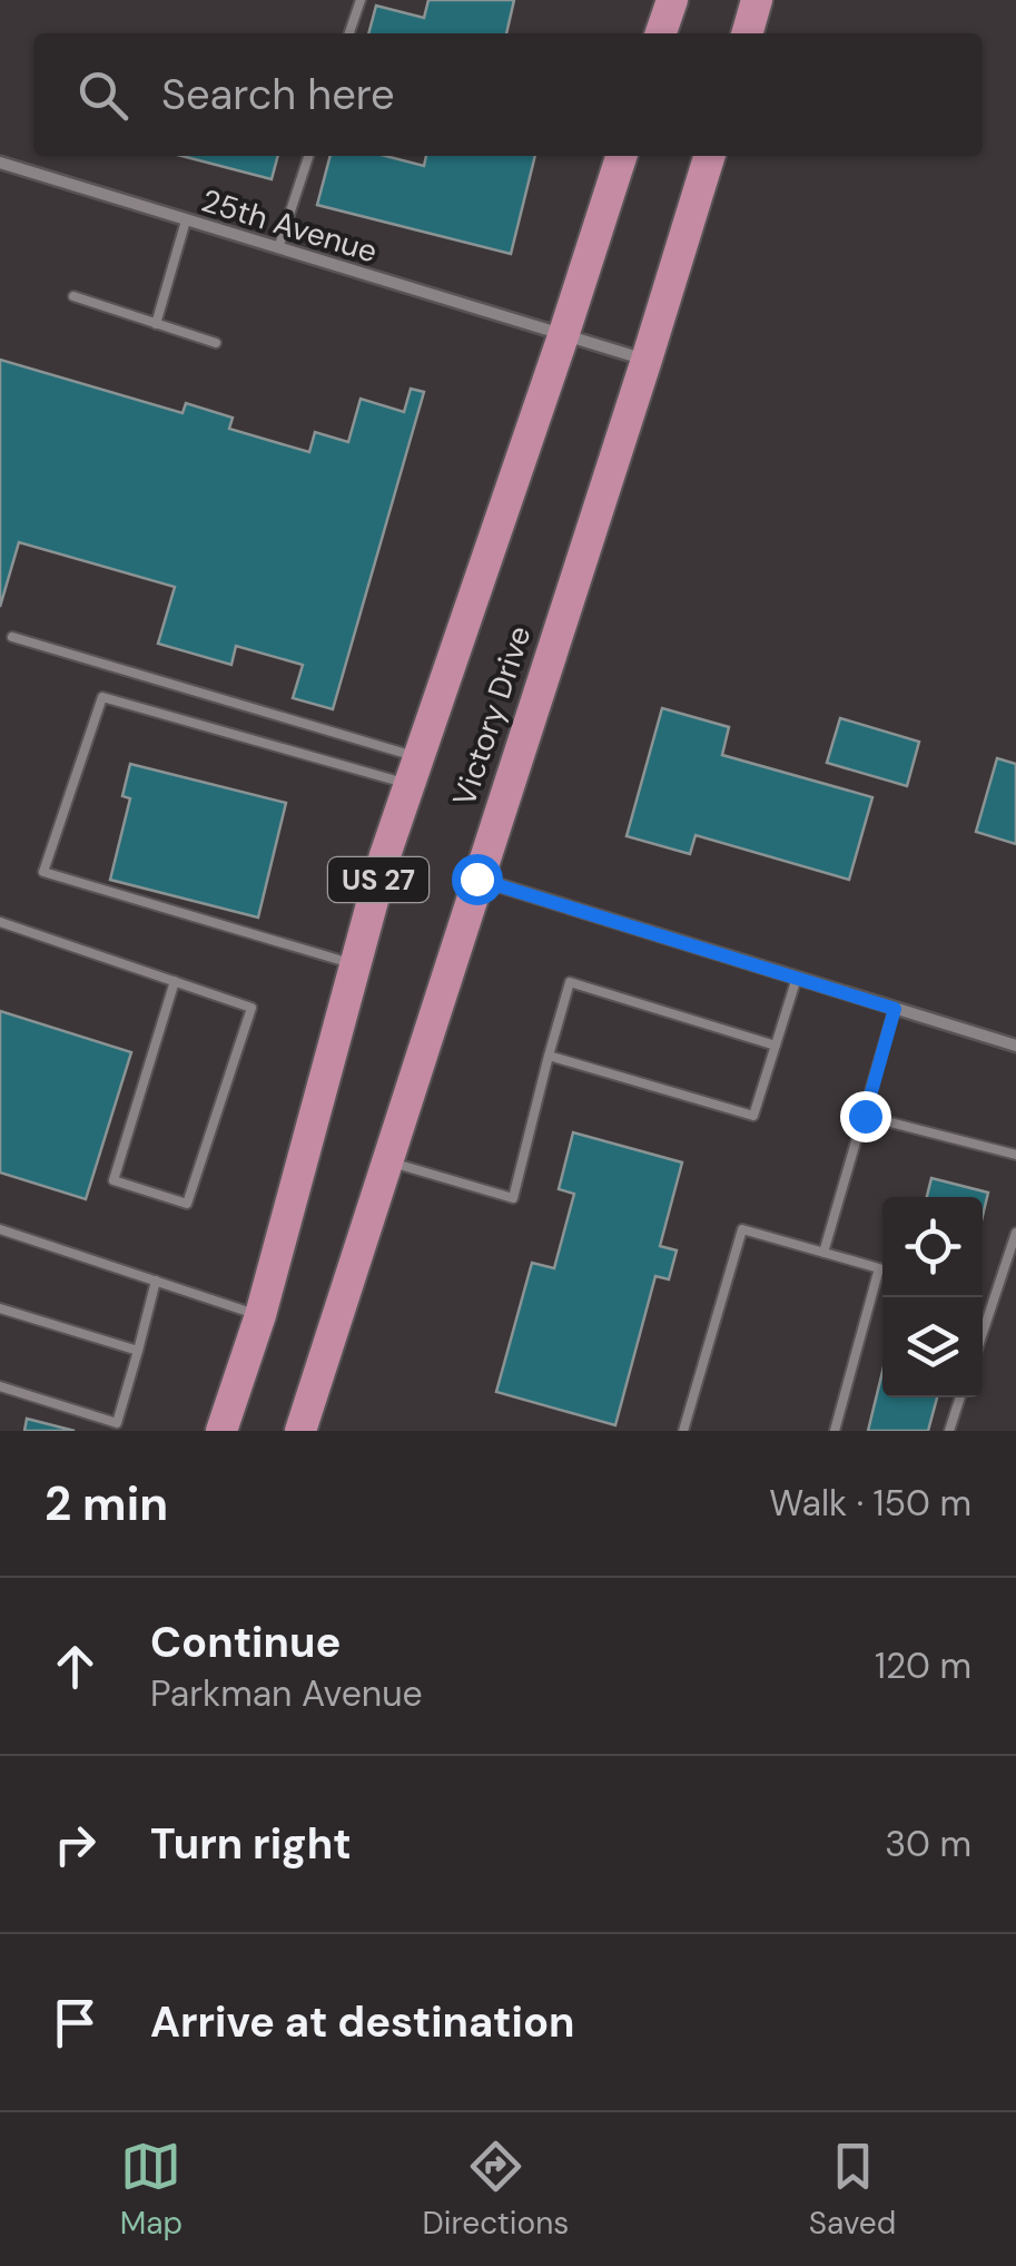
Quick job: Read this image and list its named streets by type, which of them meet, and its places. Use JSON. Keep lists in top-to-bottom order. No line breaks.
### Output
{"streets":{"highway":["Victory Drive","US 27"],"street":["25th Avenue"]},"crossings":[["25th Avenue","Victory Drive"]],"page":{"search":"Search here","heading":["2 min","Walk · 150 m"],"list":[["Continue","Parkman Avenue","120 m"],["Turn right","30 m"],"Arrive at destination"],"nav":["Map","Directions","Saved"]}}
